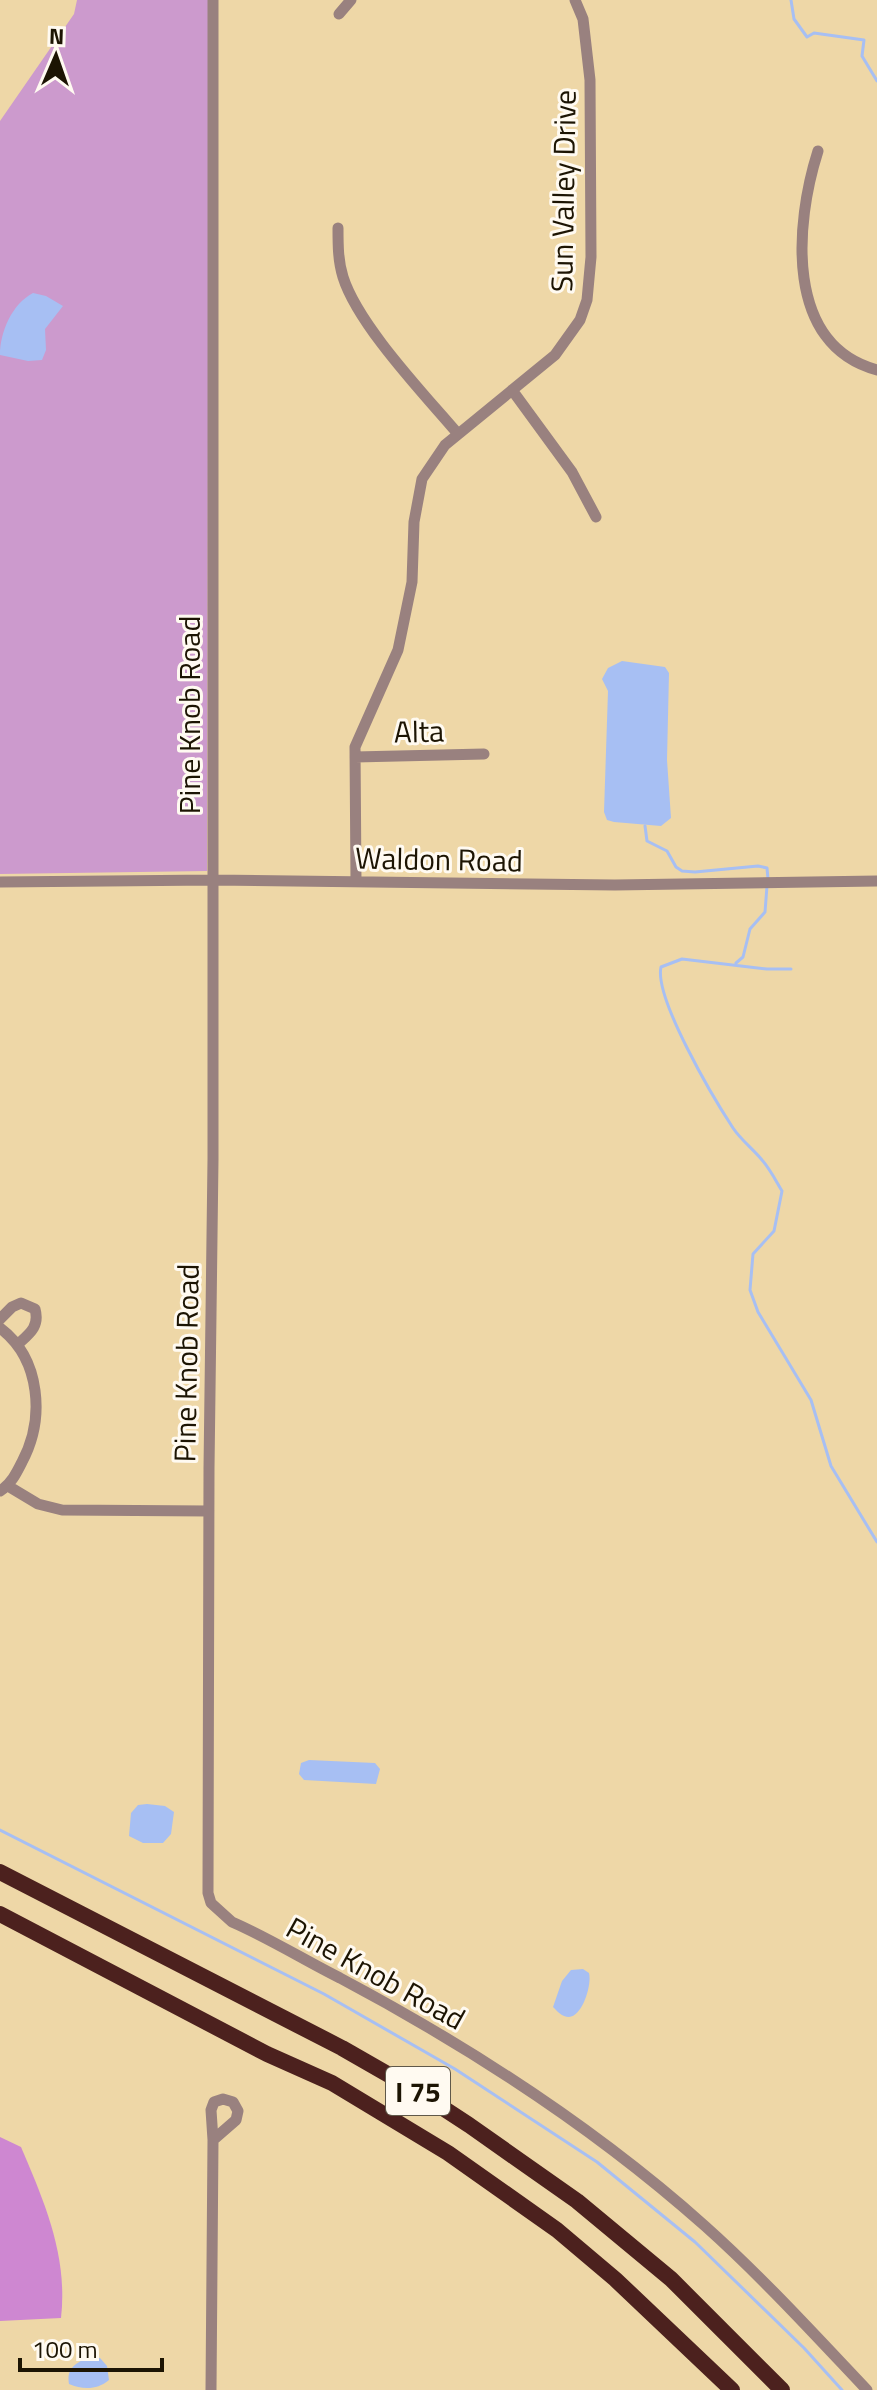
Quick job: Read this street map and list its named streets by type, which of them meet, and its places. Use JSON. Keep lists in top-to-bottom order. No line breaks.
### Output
{"streets":{"highway":["I 75"],"street":["Sun Valley Drive","Pine Knob Road","Alta","Waldon Road"]},"crossings":[["Sun Valley Drive","Alta"],["Sun Valley Drive","Waldon Road"],["Pine Knob Road","Waldon Road"]],"scale_bar":"100 m","north":"top"}
